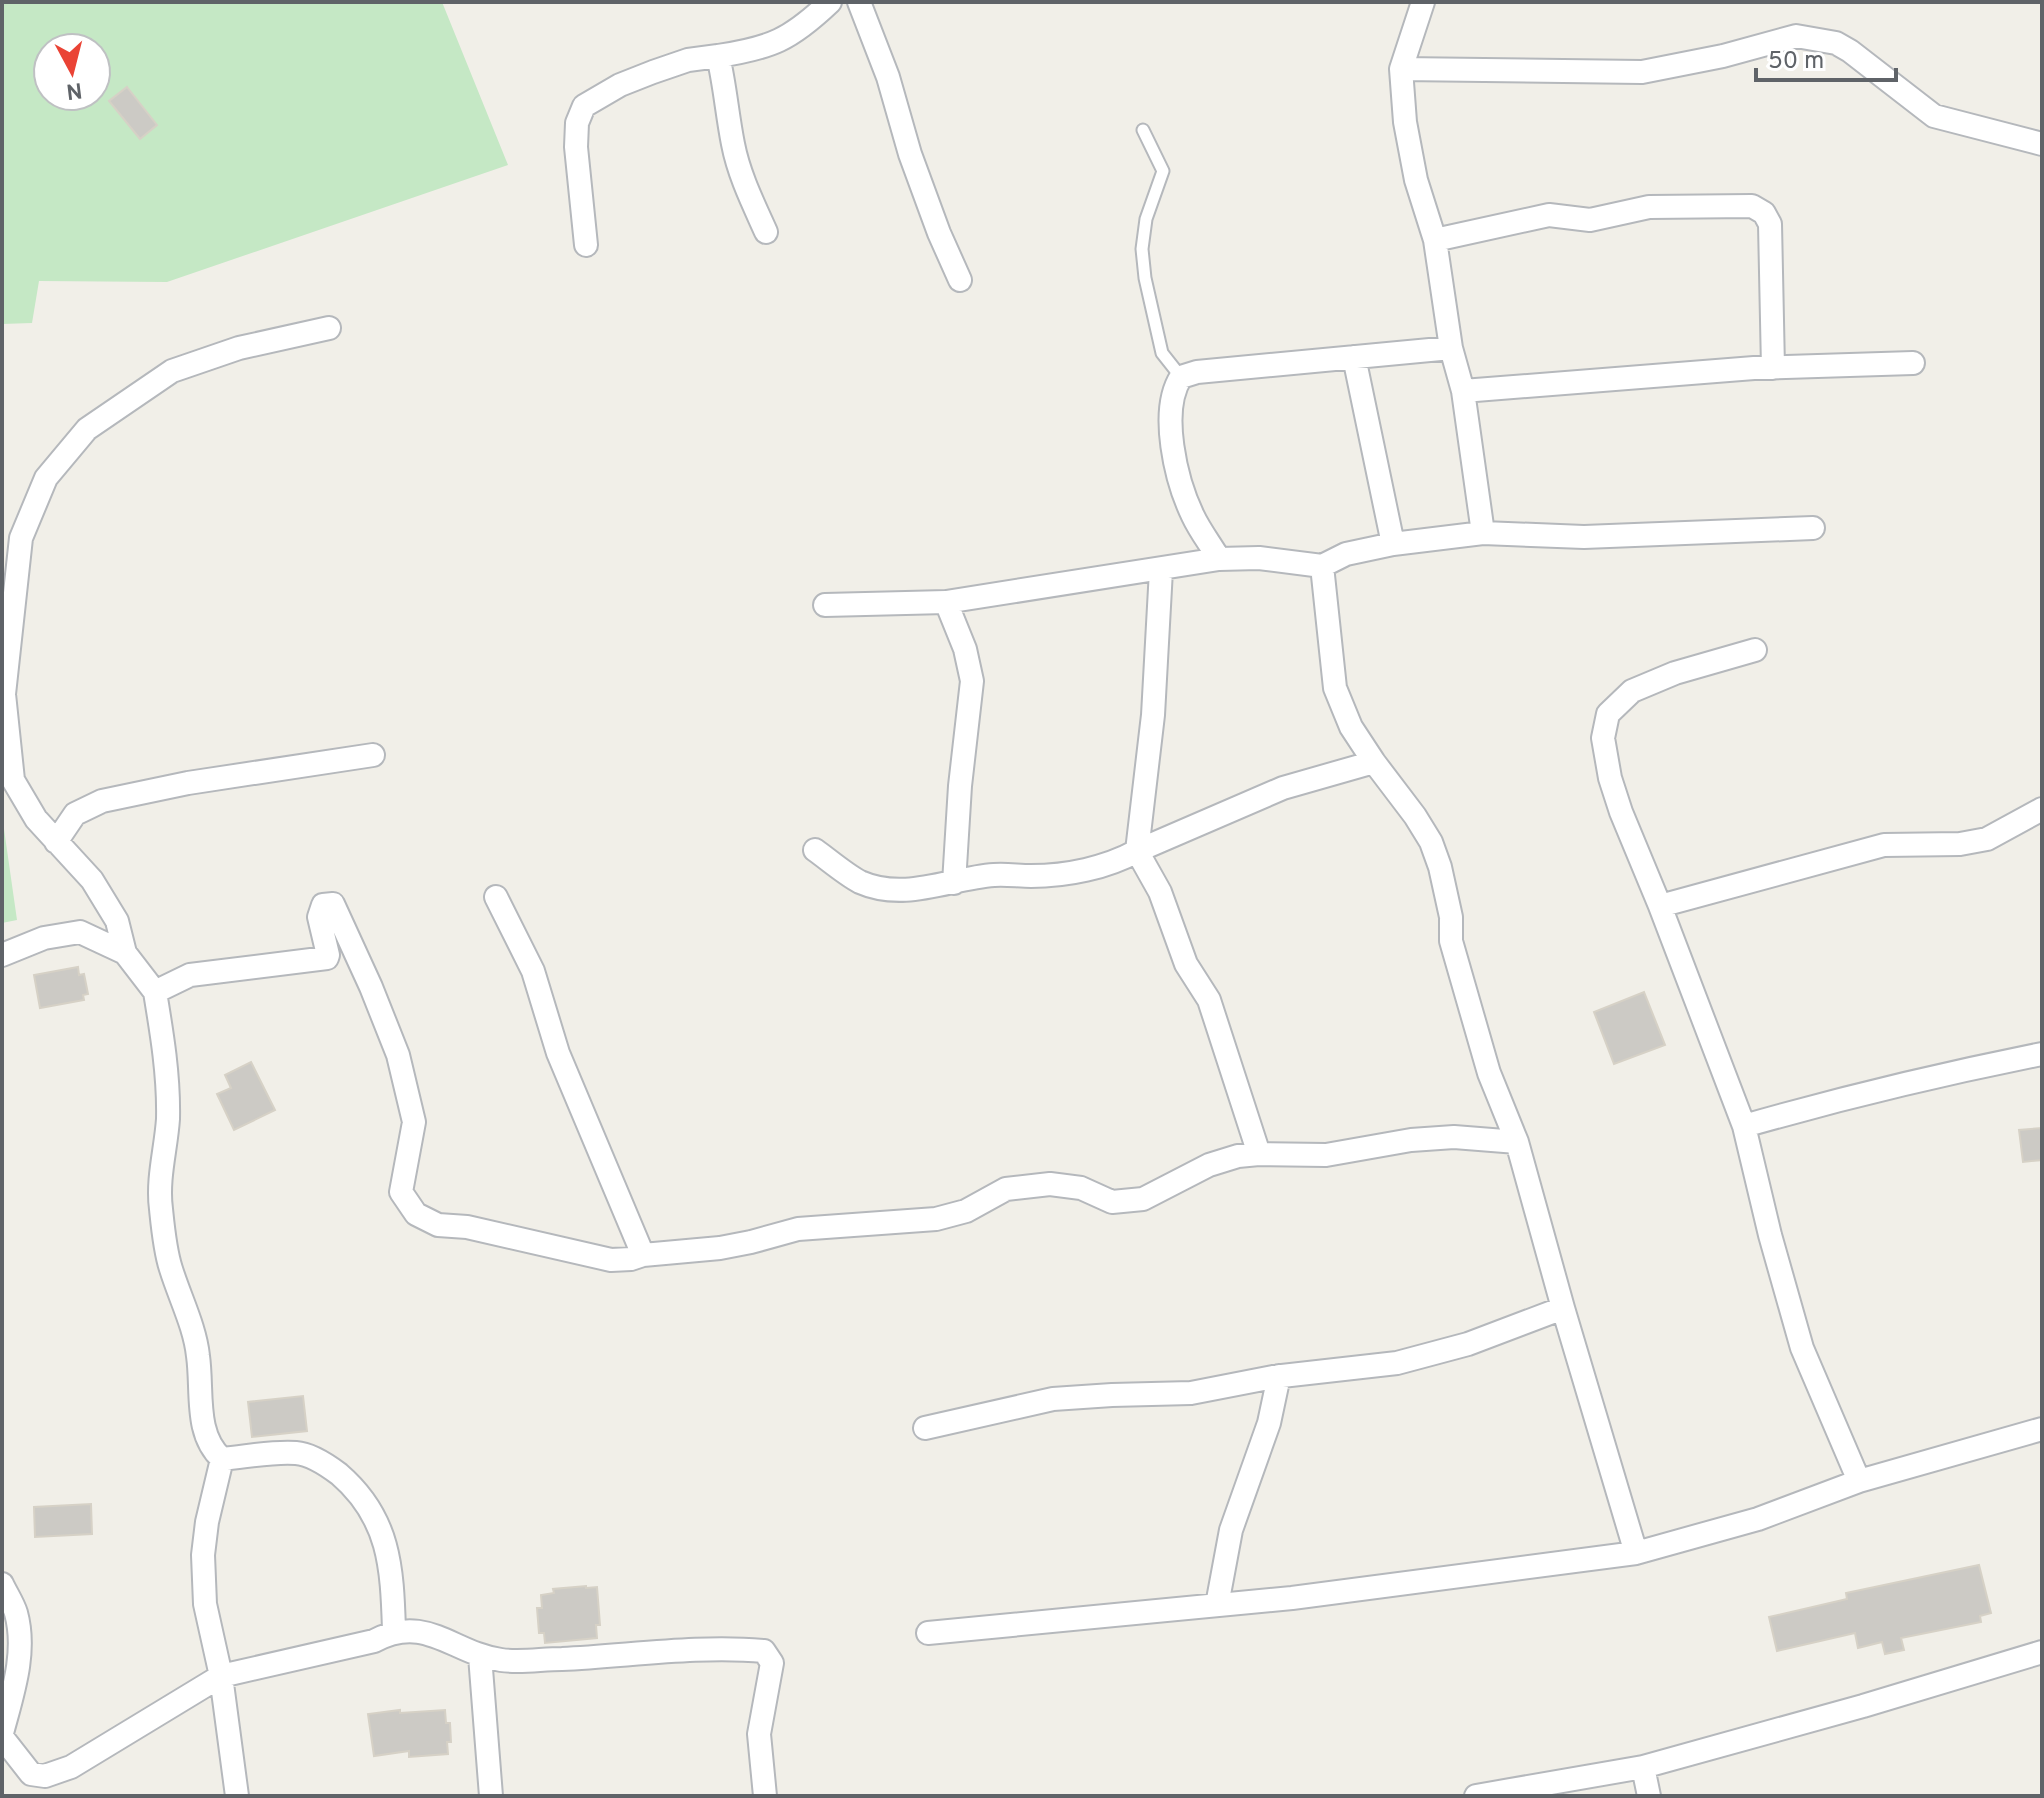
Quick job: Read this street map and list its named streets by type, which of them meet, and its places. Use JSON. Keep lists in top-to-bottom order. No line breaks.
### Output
{"scale_bar":"50 m","north":"bottom"}
